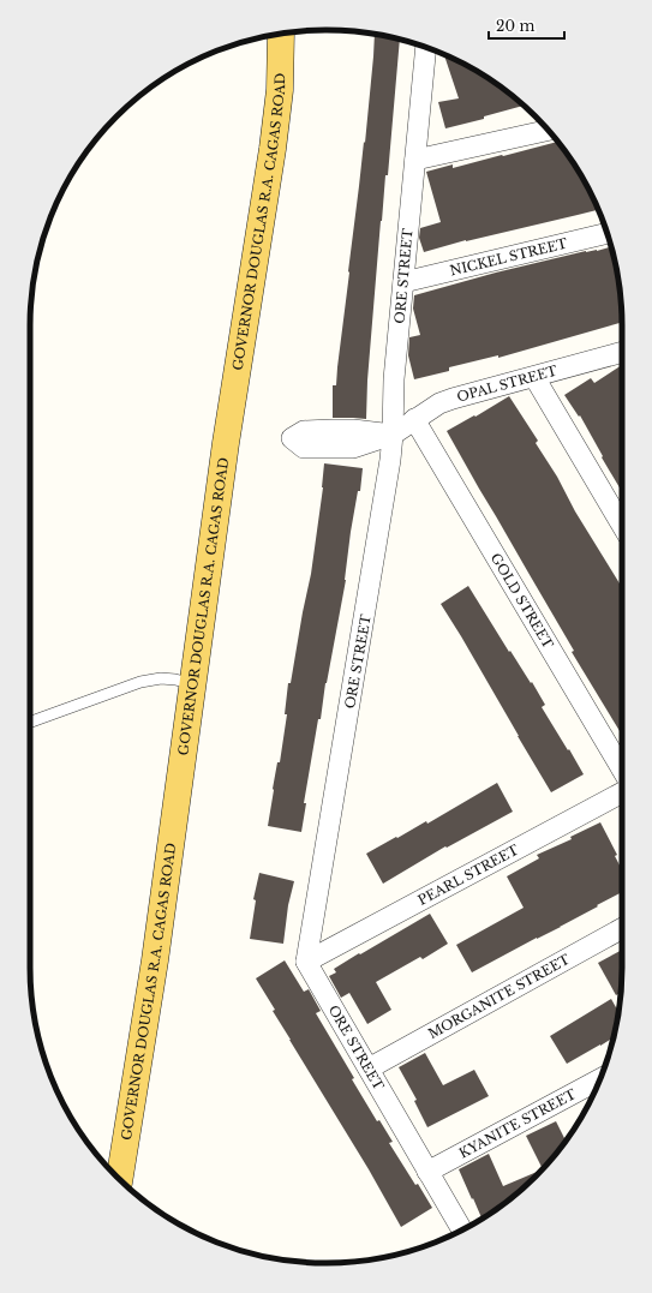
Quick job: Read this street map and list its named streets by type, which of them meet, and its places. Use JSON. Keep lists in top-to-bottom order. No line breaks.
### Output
{"streets":{"main road":["GOVERNOR DOUGLAS R.A. CAGAS ROAD"],"street":["NICKEL STREET","ORE STREET","OPAL STREET","GOLD STREET","PEARL STREET","MORGANITE STREET","KYANITE STREET"]},"crossings":[["NICKEL STREET","ORE STREET"],["ORE STREET","OPAL STREET"],["ORE STREET","PEARL STREET"],["ORE STREET","MORGANITE STREET"],["ORE STREET","KYANITE STREET"],["OPAL STREET","GOLD STREET"]],"scale_bar":"20 m"}
